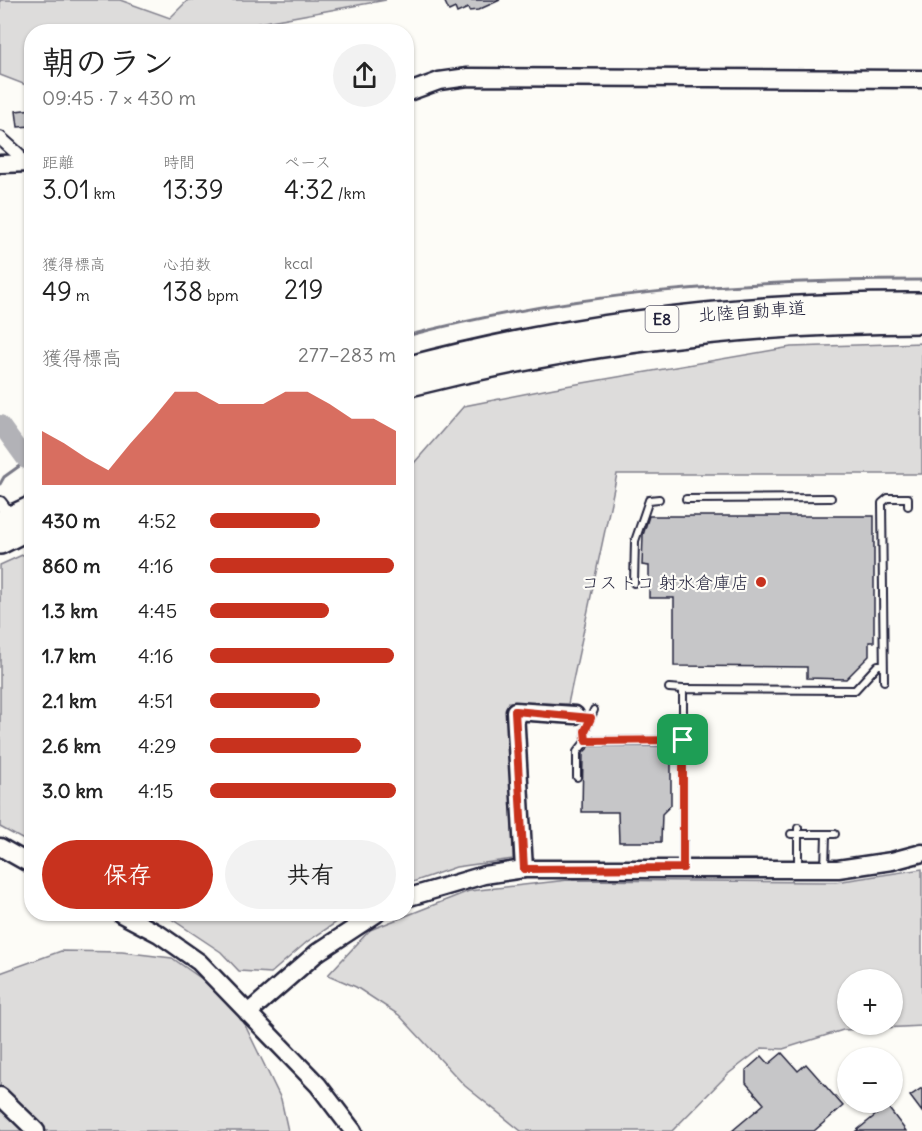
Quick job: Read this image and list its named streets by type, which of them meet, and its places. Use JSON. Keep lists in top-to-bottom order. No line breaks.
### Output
{"streets":{"highway":["北陸自動車道","E8"]},"places":["コストコ 射水倉庫店"],"page":{"heading":["朝のラン","09:45 · 7 × 430 m"],"stats":[["距離","3.01 km"],["時間","13:39"],["ペース","4:32 /km"],["獲得標高","49 m"],["心拍数","138 bpm"],["kcal","219"]],"chart":["獲得標高","277–283 m"],"list":[{"name":"430 m","note":"4:52"},{"name":"860 m","note":"4:16"},{"name":"1.3 km","note":"4:45"},{"name":"1.7 km","note":"4:16"},{"name":"2.1 km","note":"4:51"},{"name":"2.6 km","note":"4:29"},{"name":"3.0 km","note":"4:15"}],"buttons":["保存","共有"],"map_buttons":["+","−"]}}
